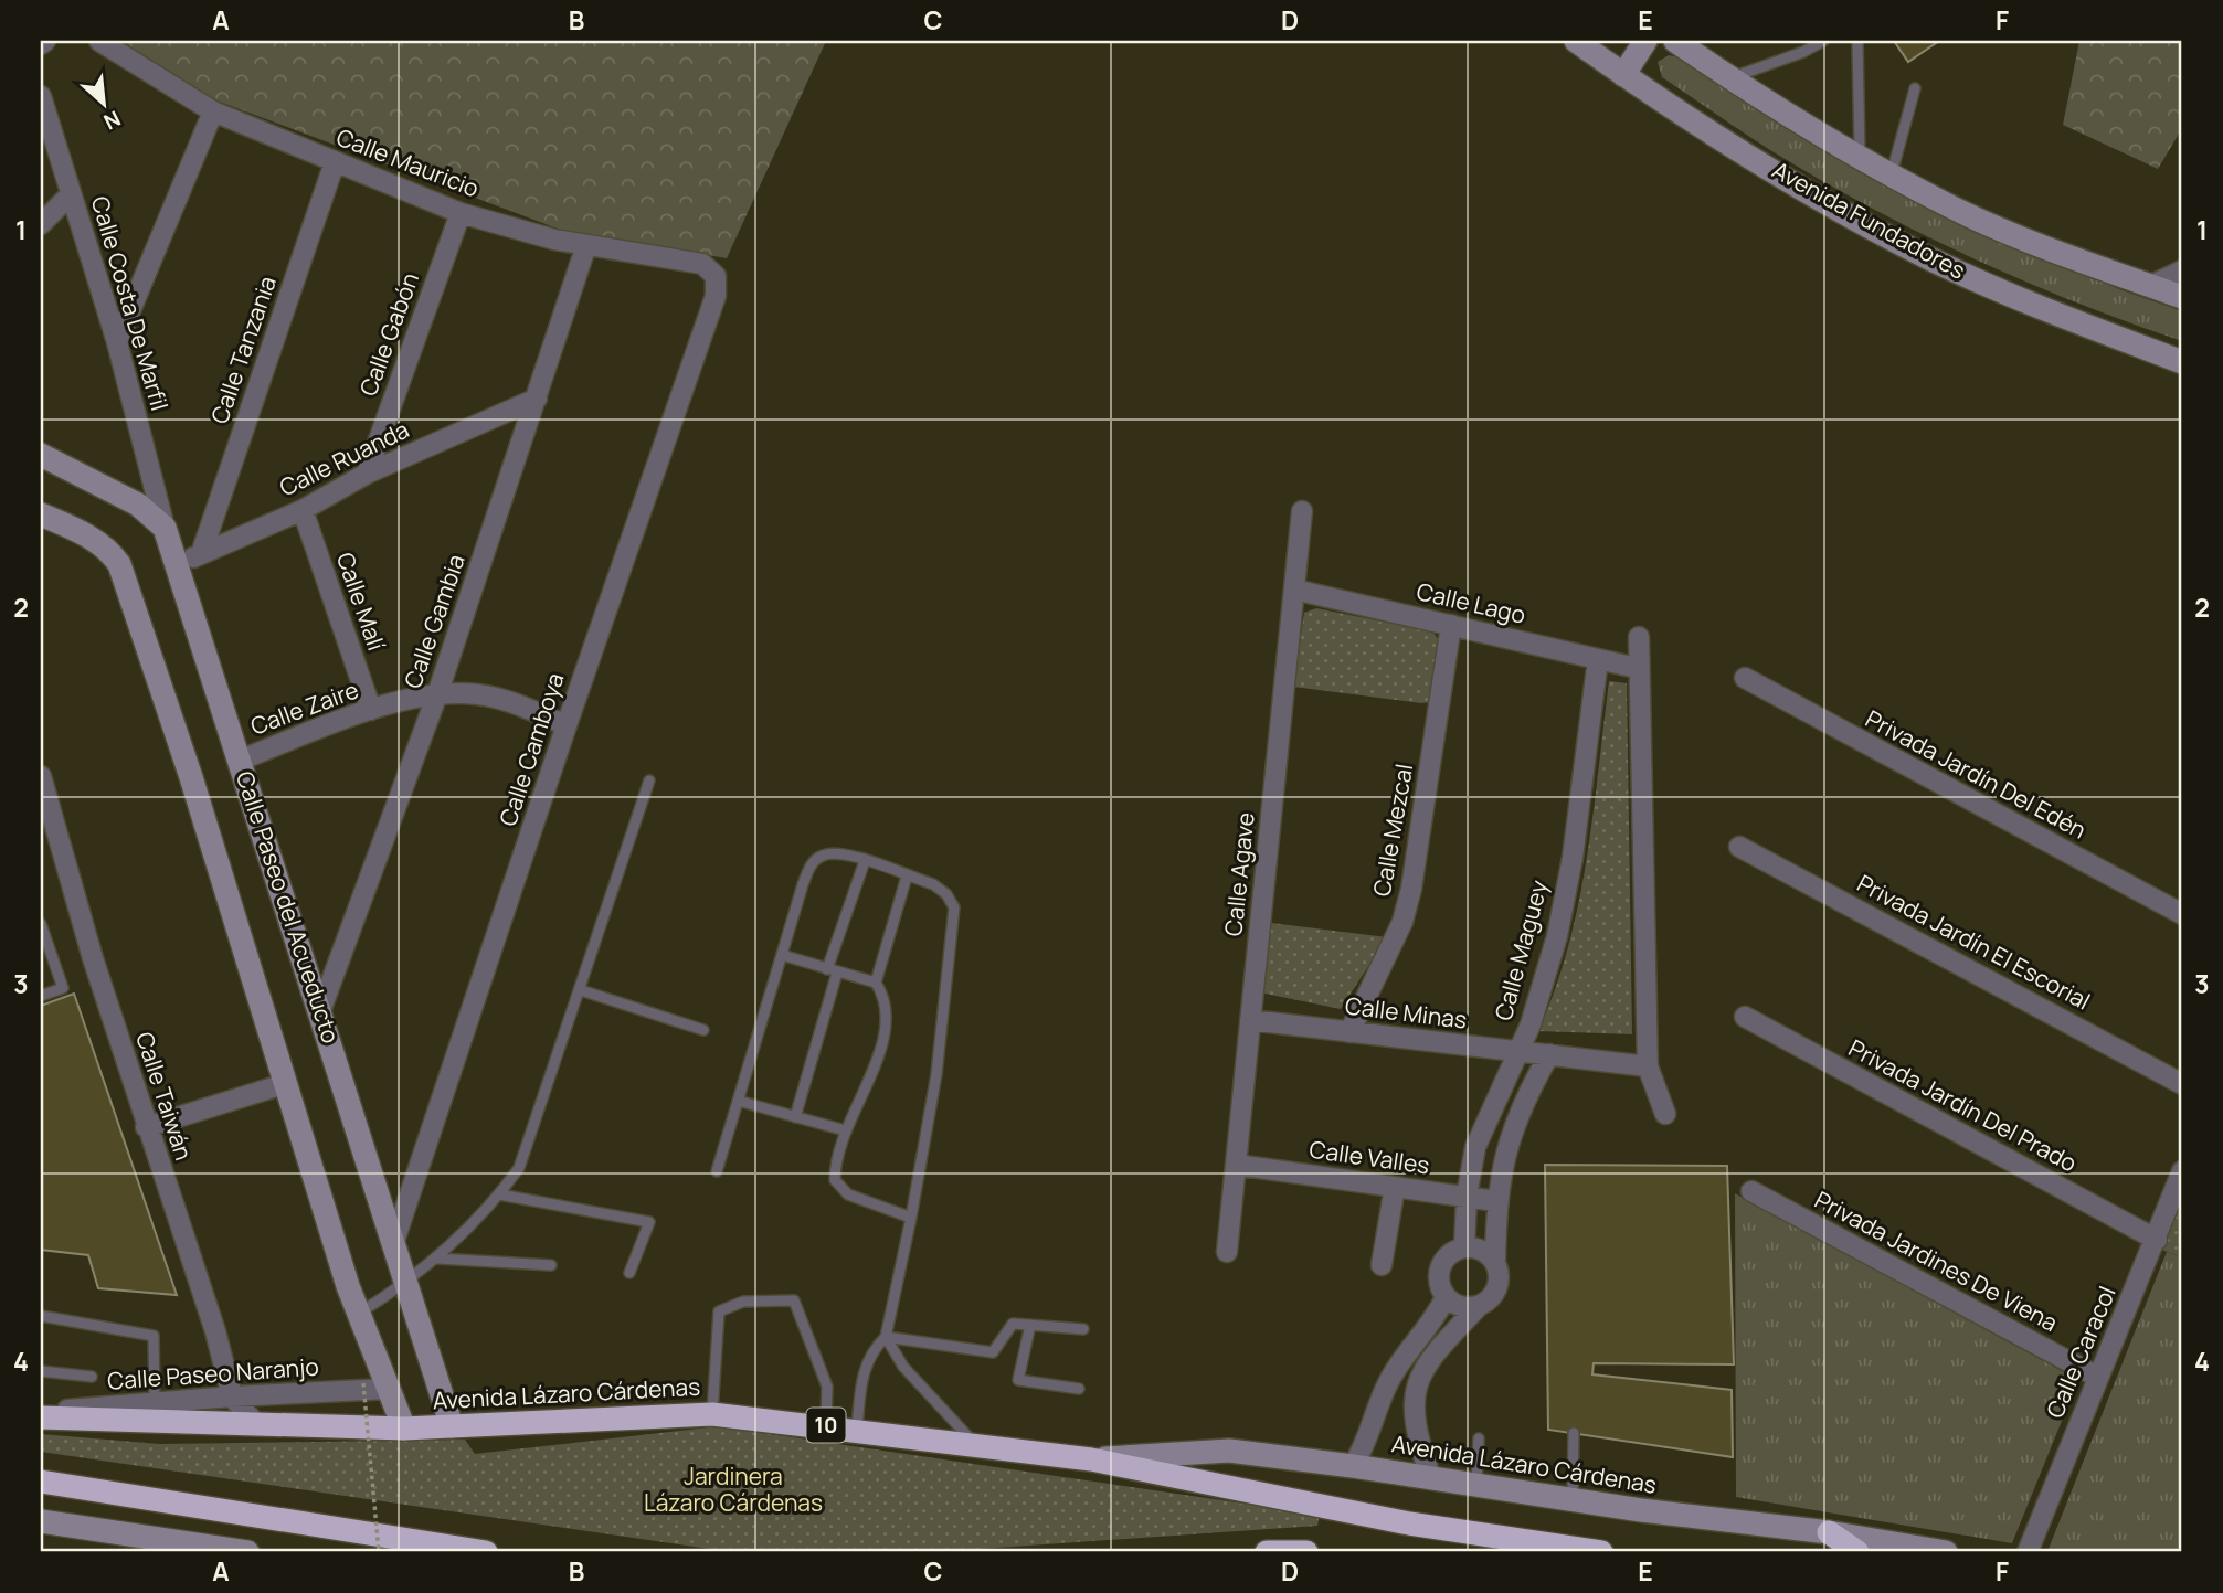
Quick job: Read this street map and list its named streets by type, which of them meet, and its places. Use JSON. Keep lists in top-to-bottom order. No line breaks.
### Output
{"streets":{"highway":["Avenida Lázaro Cárdenas","10"],"street":["Calle Mauricio","Avenida Fundadores","Calle Costa De Marfil","Calle Gabón","Calle Tanzania","Calle Ruanda","Calle Malí","Calle Lago","Calle Gambia","Calle Zaire","Calle Camboya","Privada Jardín Del Edén","Calle Mezcal","Calle Agave","Calle Paseo del Acueducto","Privada Jardín El Escorial","Calle Maguey","Calle Minas","Calle Taiwán","Privada Jardín Del Prado","Calle Valles","Privada Jardines De Viena","Calle Caracol","Calle Paseo Naranjo"]},"crossings":[["Calle Mauricio","Calle Gabón"],["Calle Mauricio","Calle Tanzania"],["Calle Mauricio","Calle Gambia"],["Calle Mauricio","Calle Camboya"],["Calle Costa De Marfil","Calle Paseo del Acueducto"],["Calle Gabón","Calle Ruanda"],["Calle Tanzania","Calle Ruanda"],["Calle Ruanda","Calle Malí"],["Calle Ruanda","Calle Gambia"],["Calle Ruanda","Calle Paseo del Acueducto"],["Calle Malí","Calle Zaire"],["Calle Lago","Calle Mezcal"],["Calle Lago","Calle Agave"],["Calle Lago","Calle Maguey"],["Calle Gambia","Calle Zaire"],["Calle Gambia","Calle Paseo del Acueducto"],["Calle Zaire","Calle Camboya"],["Calle Zaire","Calle Paseo del Acueducto"],["Calle Camboya","Calle Paseo del Acueducto"],["Calle Mezcal","Calle Minas"],["Calle Agave","Calle Minas"],["Calle Agave","Calle Valles"],["Calle Paseo del Acueducto","Avenida Lázaro Cárdenas"],["Calle Maguey","Calle Minas"],["Calle Maguey","Calle Valles"],["Calle Taiwán","Calle Paseo Naranjo"],["Calle Taiwán","Avenida Lázaro Cárdenas"],["Privada Jardín Del Prado","Calle Caracol"],["Privada Jardines De Viena","Calle Caracol"],["Calle Paseo Naranjo","Avenida Lázaro Cárdenas"]],"parks":["Jardinera Lázaro Cárdenas"],"north":"bottom right","grid":{"columns":["A","B","C","D","E","F"],"rows":["1","2","3","4"]}}
